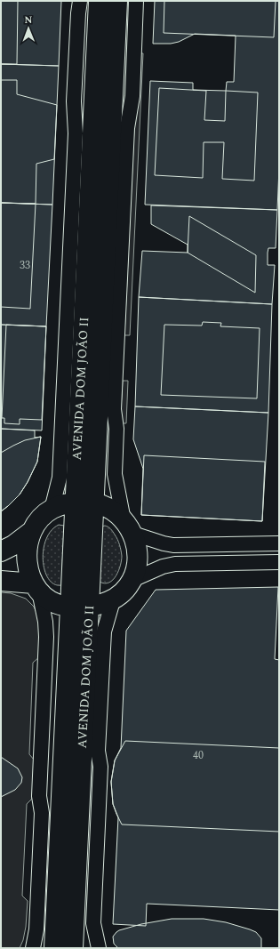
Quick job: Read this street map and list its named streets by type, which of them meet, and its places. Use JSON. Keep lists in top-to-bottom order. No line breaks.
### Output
{"streets":{"main road":["AVENIDA DOM JOÃO II"]},"house_numbers":["33","40"],"north":"top"}
